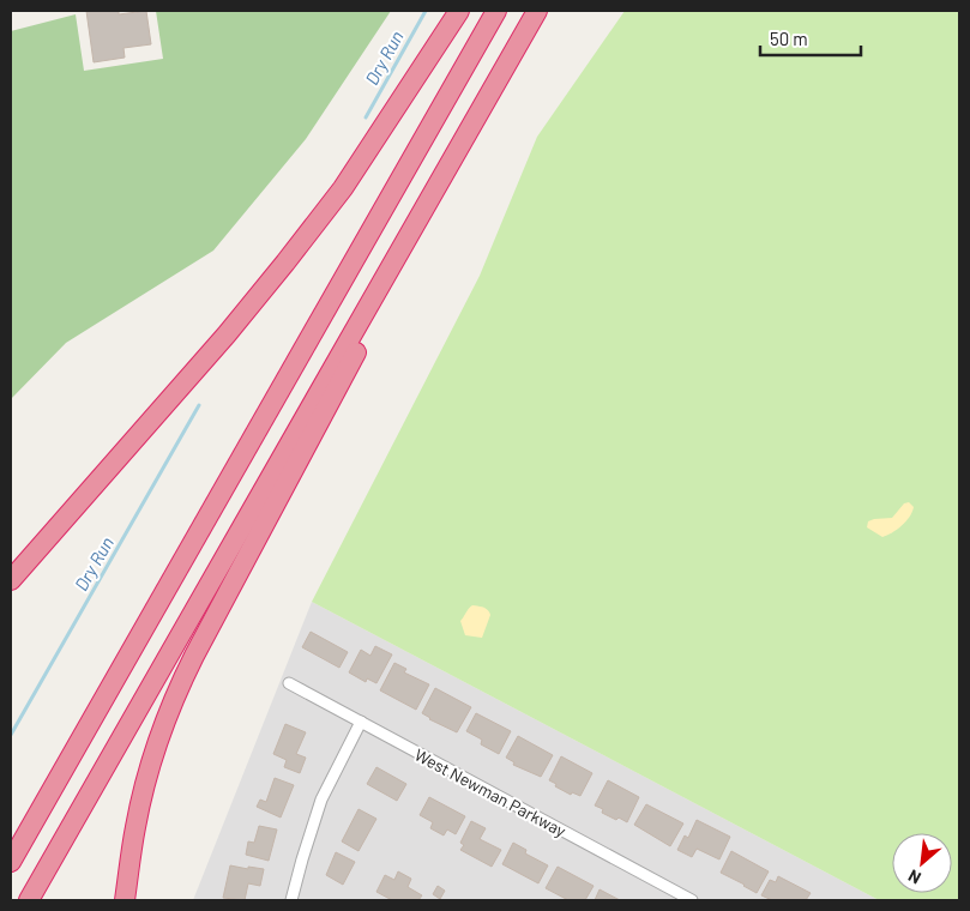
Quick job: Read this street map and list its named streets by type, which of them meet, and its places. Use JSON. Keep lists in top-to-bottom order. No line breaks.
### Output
{"streets":{"street":["West Newman Parkway"]},"water":["Dry Run"],"scale_bar":"50 m","north":"bottom left"}
